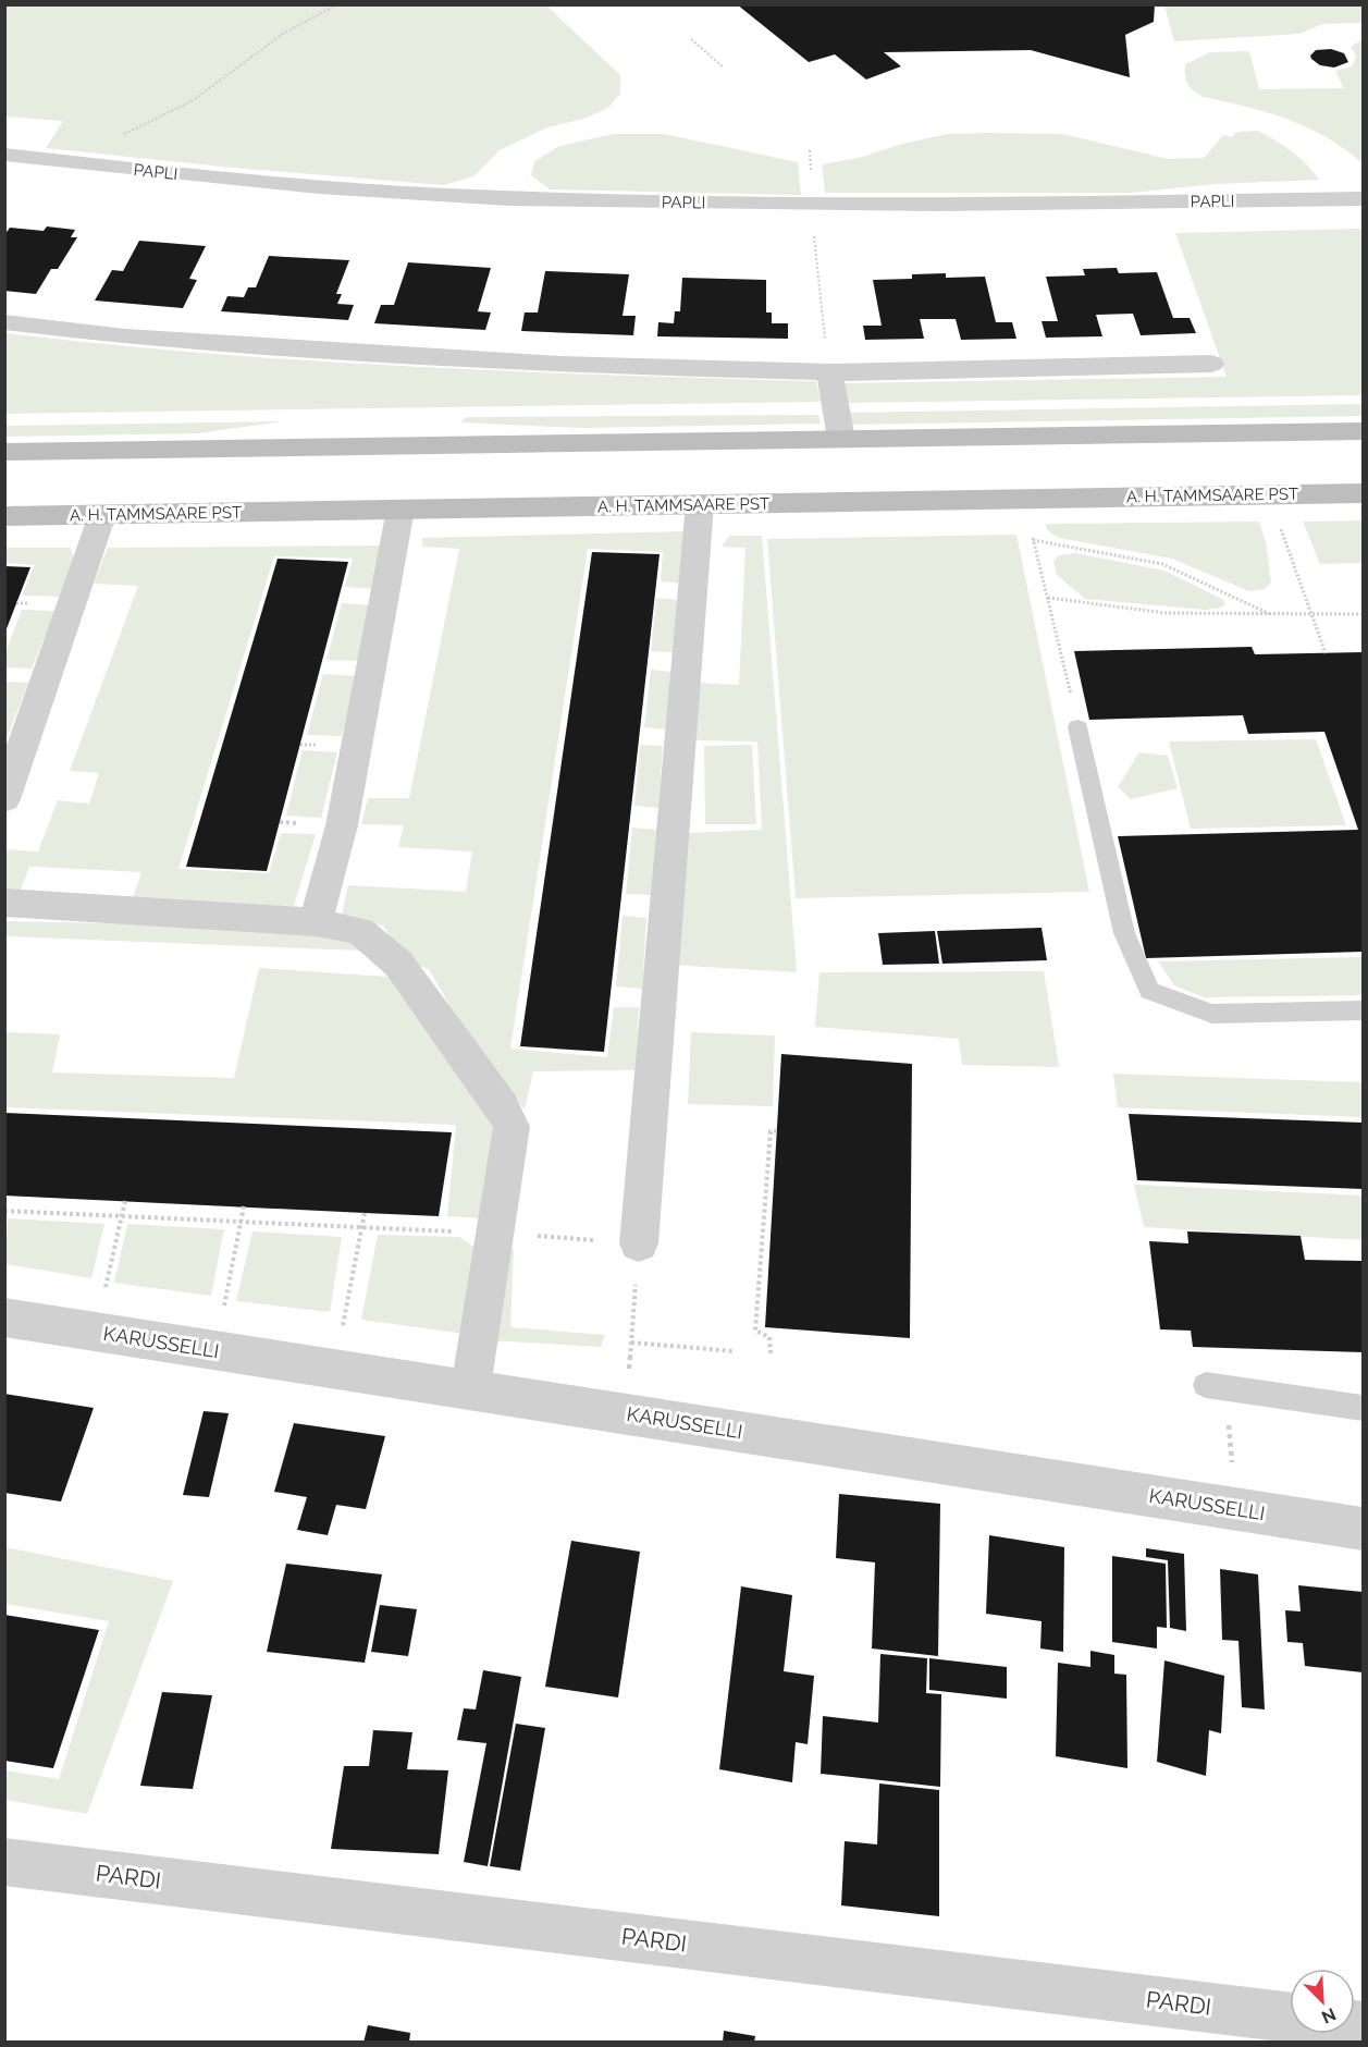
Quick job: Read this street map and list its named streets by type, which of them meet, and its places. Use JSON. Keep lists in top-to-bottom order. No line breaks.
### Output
{"streets":{"street":["PAPLI","A. H. TAMMSAARE PST","KARUSSELLI","PARDI"]},"north":"bottom right"}
